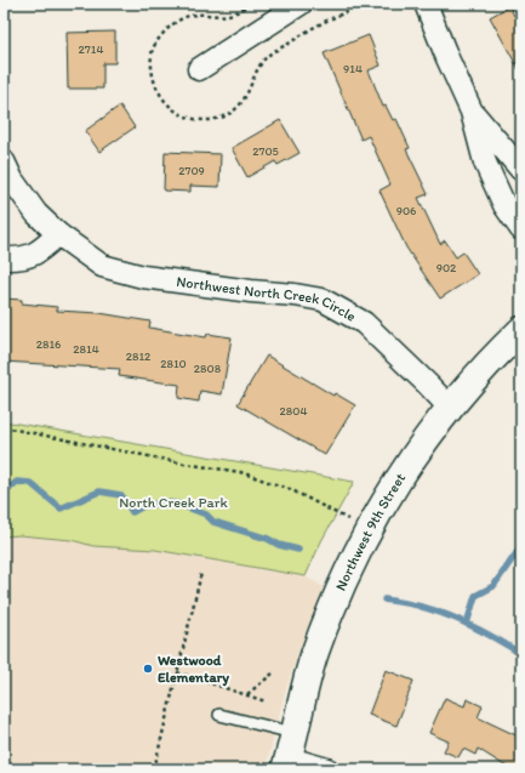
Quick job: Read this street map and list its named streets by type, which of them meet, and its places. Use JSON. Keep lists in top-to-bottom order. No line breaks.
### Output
{"streets":{"street":["Northwest North Creek Circle","Northwest 9th Street"]},"crossings":[["Northwest North Creek Circle","Northwest 9th Street"]],"parks":["North Creek Park"],"places":["Westwood Elementary"],"house_numbers":["2714","914","2705","2709","906","902","2816","2814","2812","2810","2808","2804"]}
